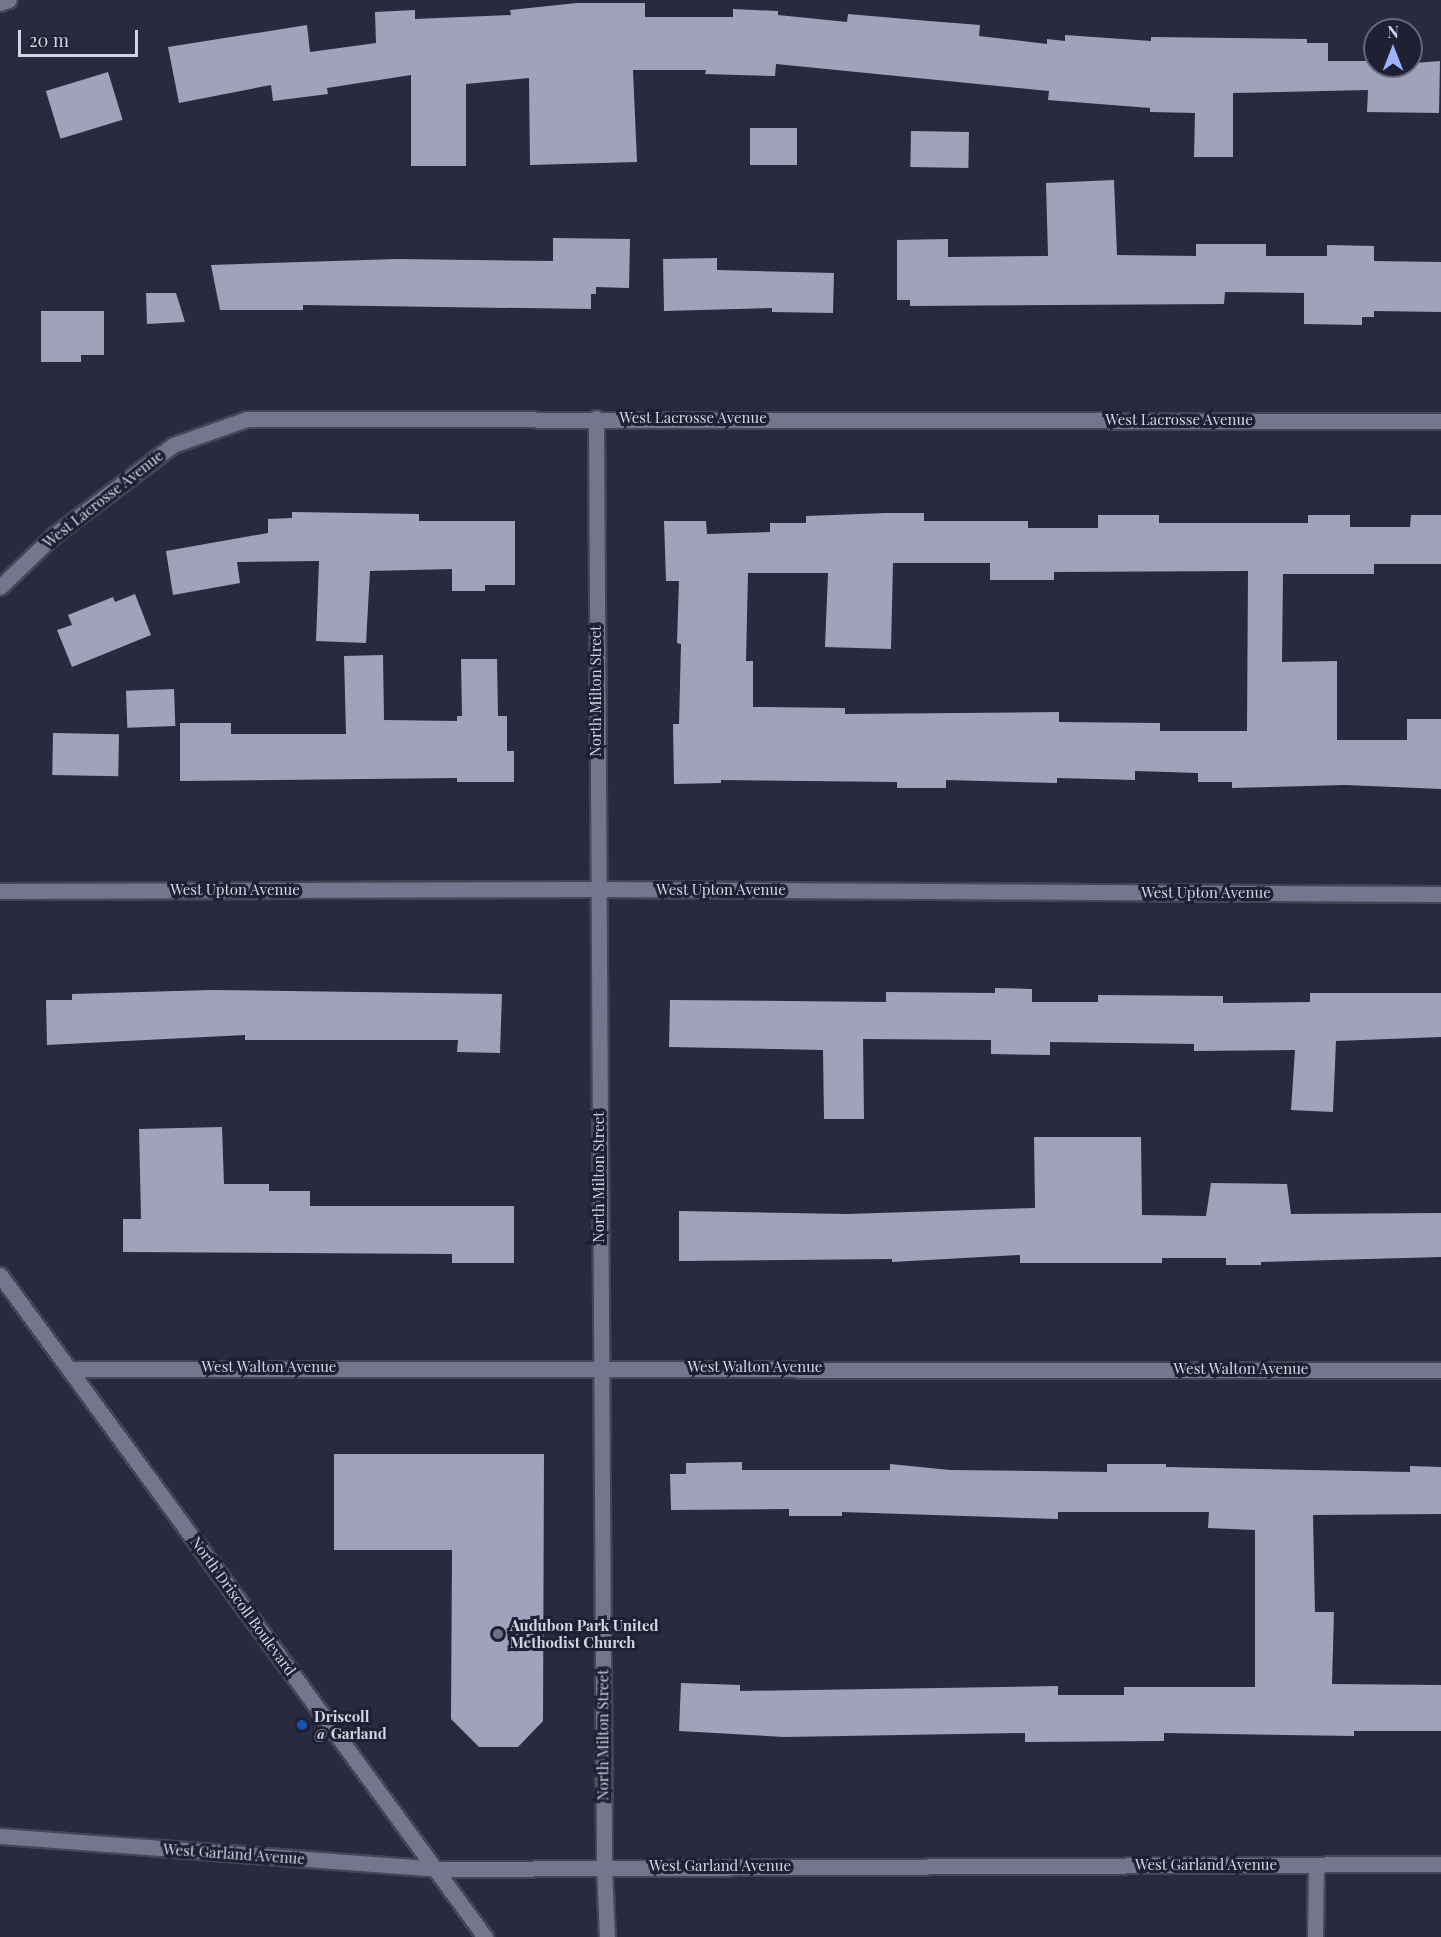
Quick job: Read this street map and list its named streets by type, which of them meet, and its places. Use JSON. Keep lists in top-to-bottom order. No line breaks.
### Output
{"streets":{"street":["West Lacrosse Avenue","North Milton Street","West Upton Avenue","West Walton Avenue","North Driscoll Boulevard","West Garland Avenue"]},"crossings":[["West Lacrosse Avenue","North Milton Street"],["North Milton Street","West Upton Avenue"],["North Milton Street","West Walton Avenue"],["North Milton Street","West Garland Avenue"],["West Walton Avenue","North Driscoll Boulevard"],["North Driscoll Boulevard","West Garland Avenue"]],"places":["Audubon Park United Methodist Church","Driscoll @ Garland"],"scale_bar":"20 m","north":"top"}
